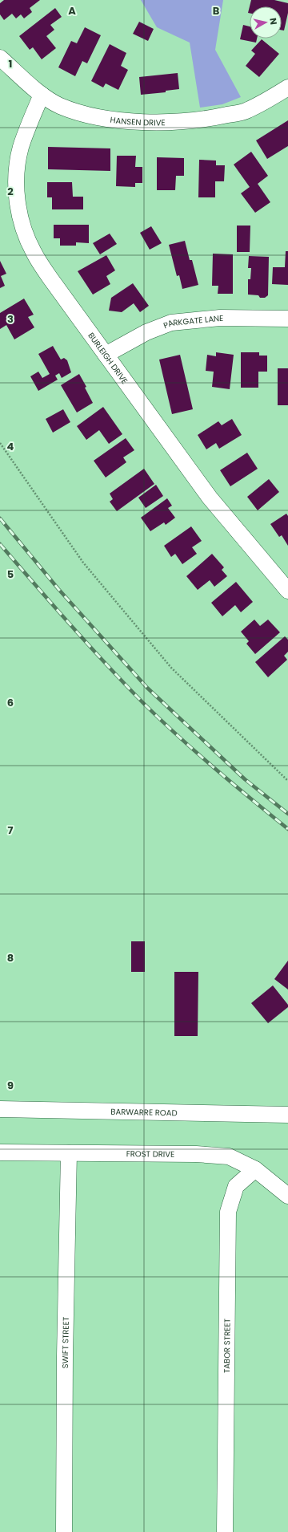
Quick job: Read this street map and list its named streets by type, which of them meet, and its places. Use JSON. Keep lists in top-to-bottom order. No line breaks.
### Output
{"streets":{"street":["HANSEN DRIVE","PARKGATE LANE","BURLEIGH DRIVE","BARWARRE ROAD","FROST DRIVE","SWIFT STREET","TABOR STREET"]},"crossings":[["HANSEN DRIVE","BURLEIGH DRIVE"],["PARKGATE LANE","BURLEIGH DRIVE"],["FROST DRIVE","SWIFT STREET"],["FROST DRIVE","TABOR STREET"]],"north":"right","grid":{"columns":["A","B"],"rows":["1","2","3","4","5","6","7","8","9"]}}
